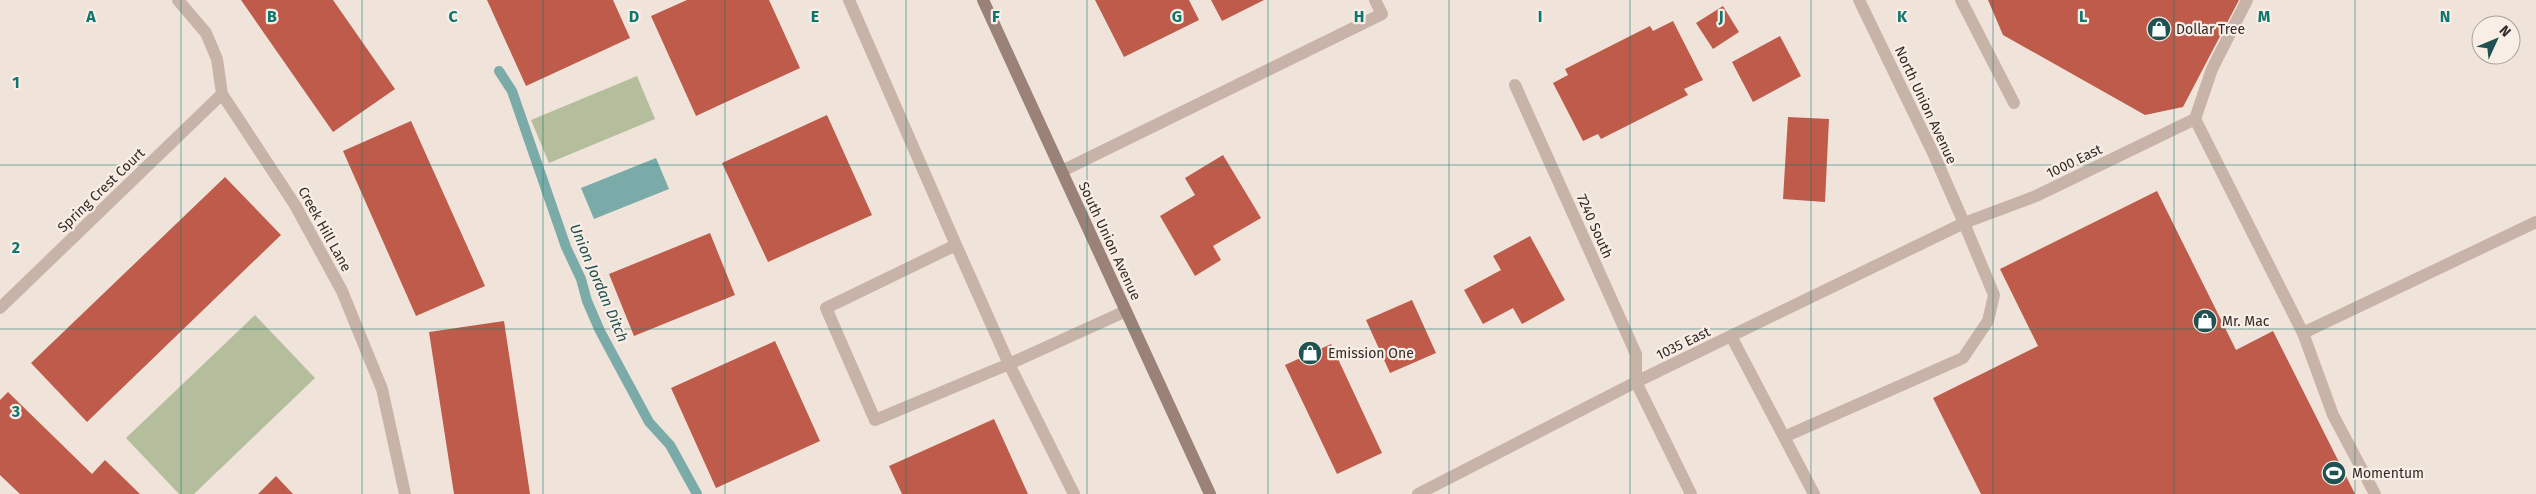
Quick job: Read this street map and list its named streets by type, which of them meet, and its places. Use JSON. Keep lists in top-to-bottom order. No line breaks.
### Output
{"streets":{"street":["North Union Avenue","1000 East","Spring Crest Court","7240 South","Creek Hill Lane","South Union Avenue","1035 East"]},"crossings":[["North Union Avenue","1000 East"],["North Union Avenue","1035 East"],["1000 East","1035 East"],["Spring Crest Court","Creek Hill Lane"],["7240 South","1035 East"]],"water":["Union Jordan Ditch"],"places":{"shop":["Dollar Tree","Mr. Mac","Emission One"],"sports":["Momentum"]},"north":"top right","grid":{"columns":["A","B","C","D","E","F","G","H","I","J","K","L","M","N"],"rows":["1","2","3"]}}
